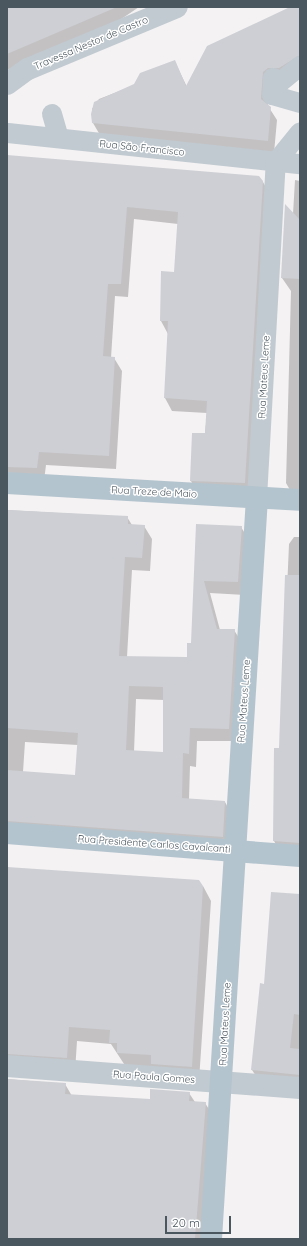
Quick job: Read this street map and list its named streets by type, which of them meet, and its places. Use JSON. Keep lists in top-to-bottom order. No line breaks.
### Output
{"streets":{"main road":["Rua Mateus Leme","Rua Treze de Maio","Rua Presidente Carlos Cavalcanti"],"street":["Travessa Nestor de Castro","Rua São Francisco","Rua Paula Gomes"]},"crossings":[["Rua São Francisco","Rua Mateus Leme"],["Rua Mateus Leme","Rua Treze de Maio"],["Rua Mateus Leme","Rua Presidente Carlos Cavalcanti"],["Rua Mateus Leme","Rua Paula Gomes"]],"scale_bar":"20 m"}
